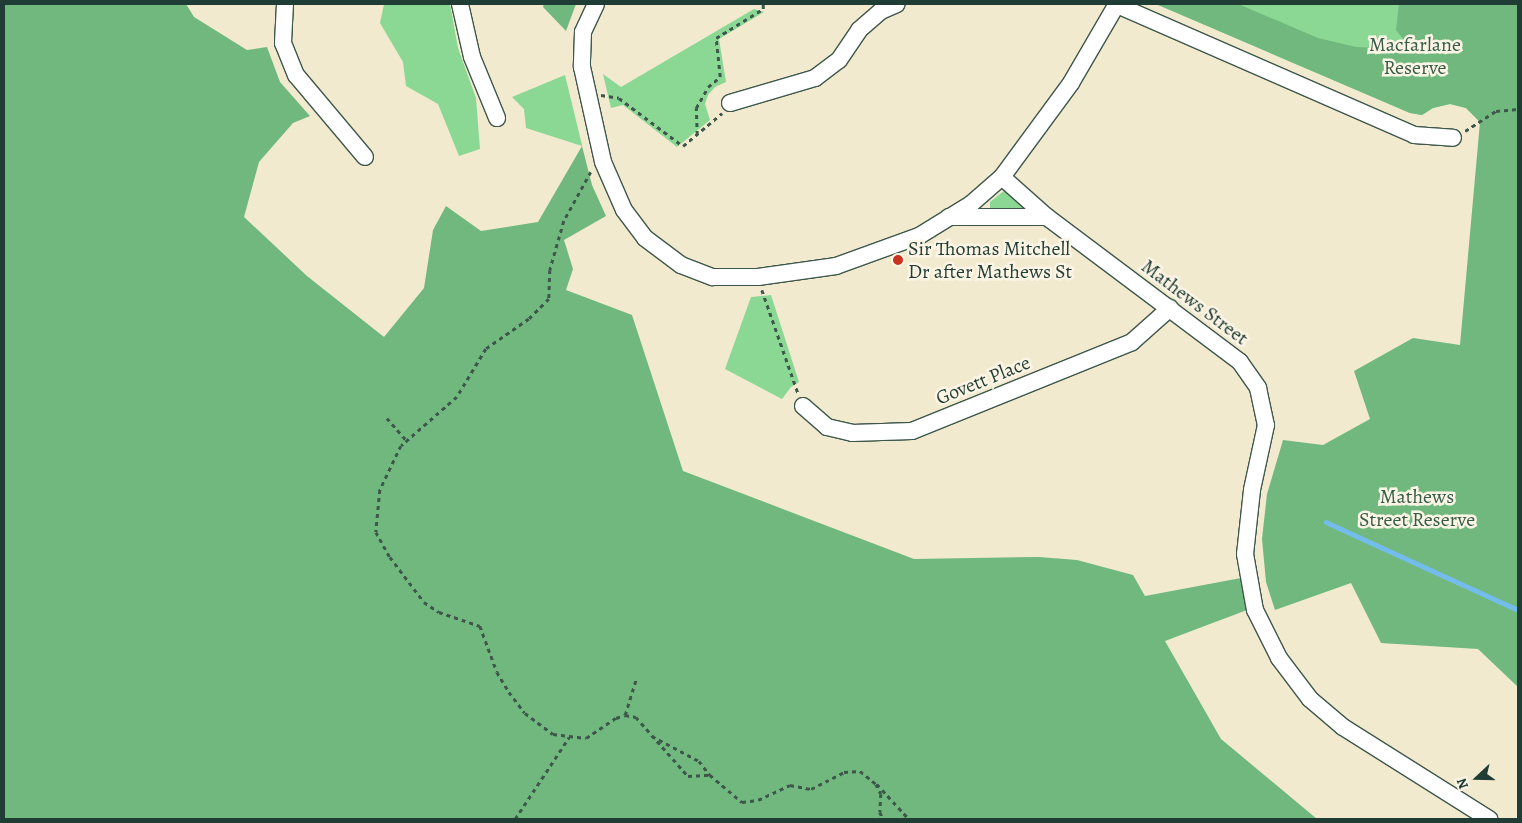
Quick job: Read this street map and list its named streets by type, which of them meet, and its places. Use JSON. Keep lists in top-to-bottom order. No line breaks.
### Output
{"streets":{"street":["Mathews Street","Govett Place"]},"crossings":[["Mathews Street","Govett Place"]],"parks":["Macfarlane Reserve","Mathews Street Reserve"],"places":["Sir Thomas Mitchell Dr after Mathews St"],"north":"left"}
